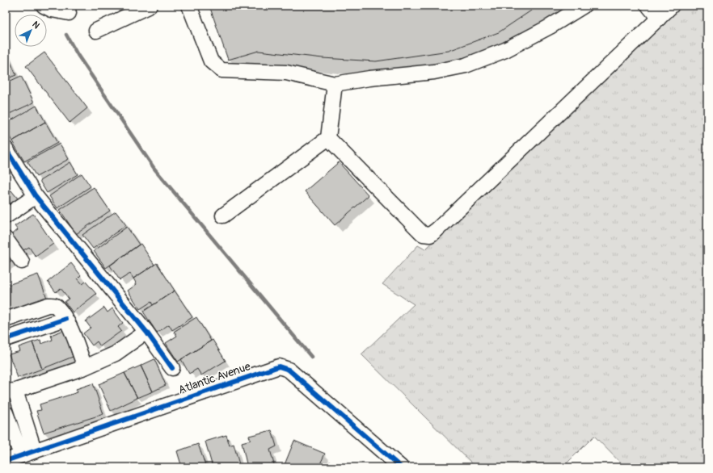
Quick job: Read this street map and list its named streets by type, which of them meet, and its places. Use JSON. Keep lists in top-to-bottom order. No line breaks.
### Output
{"streets":{"street":["Atlantic Avenue"]},"north":"top right"}
